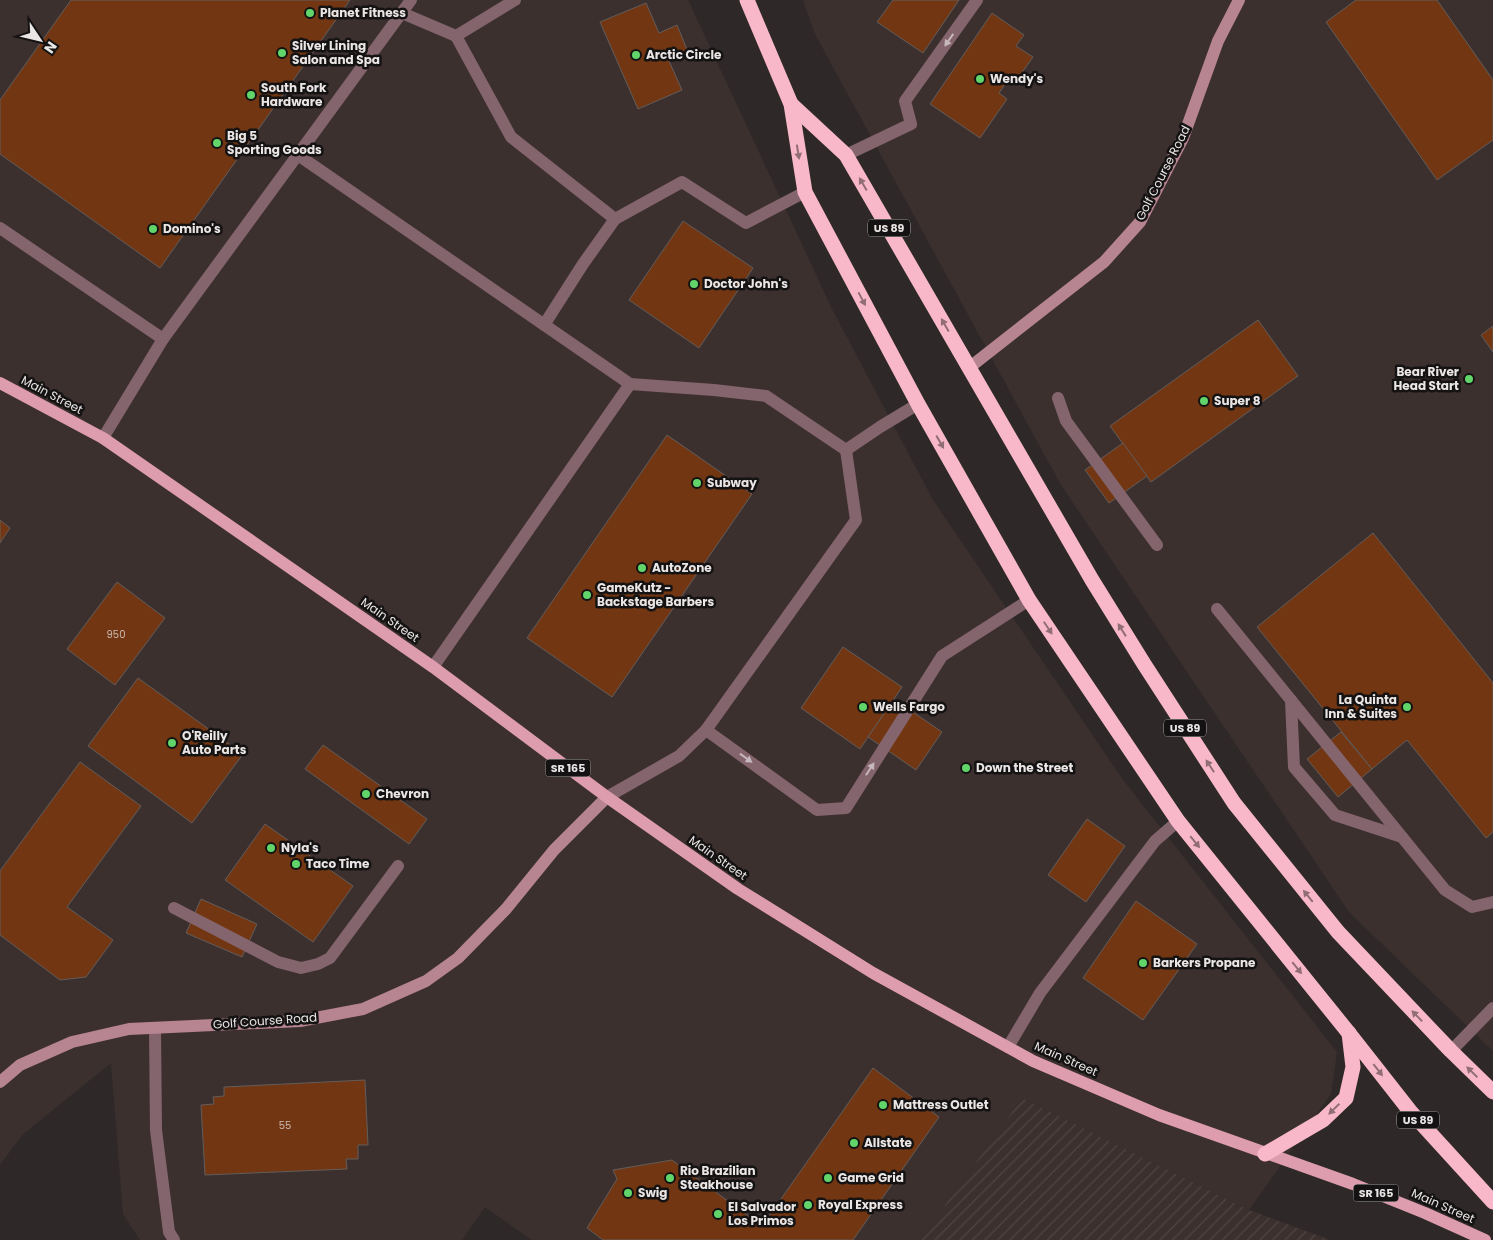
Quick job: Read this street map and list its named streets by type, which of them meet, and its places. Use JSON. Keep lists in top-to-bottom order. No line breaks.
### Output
{"streets":{"highway":["US 89"],"main road":["Main Street","SR 165"],"street":["Golf Course Road"]},"crossings":[["Golf Course Road","US 89"],["Golf Course Road","Main Street"]],"places":["Planet Fitness","Silver Lining Salon and Spa","Arctic Circle","Wendy's","South Fork Hardware","Big 5 Sporting Goods","Domino's","Doctor John's","Bear River Head Start","Super 8","Subway","AutoZone","GameKutz - Backstage Barbers","Wells Fargo","La Quinta Inn & Suites","O'Reilly Auto Parts","Down the Street","Chevron","Nyla's","Taco Time","Barkers Propane","Mattress Outlet","Allstate","Rio Brazilian Steakhouse","Game Grid","Swig","Royal Express","El Salvador Los Primos"],"house_numbers":["950","55"],"north":"bottom right"}
